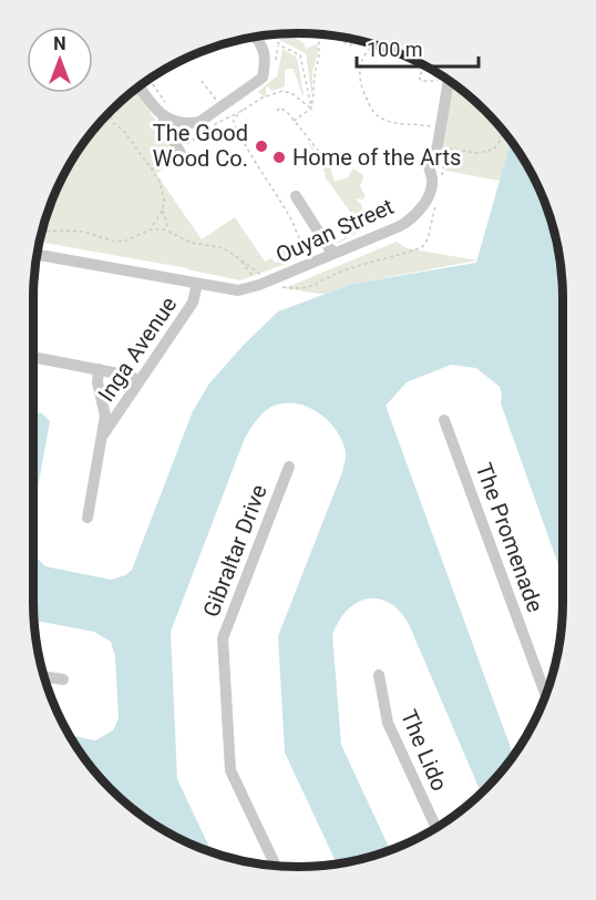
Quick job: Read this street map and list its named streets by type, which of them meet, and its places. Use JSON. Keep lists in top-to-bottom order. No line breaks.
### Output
{"streets":{"street":["Ouyan Street","Inga Avenue","The Promenade","Gibraltar Drive","The Lido"]},"crossings":[["Ouyan Street","Inga Avenue"]],"places":["The Good Wood Co.","Home of the Arts"],"scale_bar":"100 m","north":"top"}
